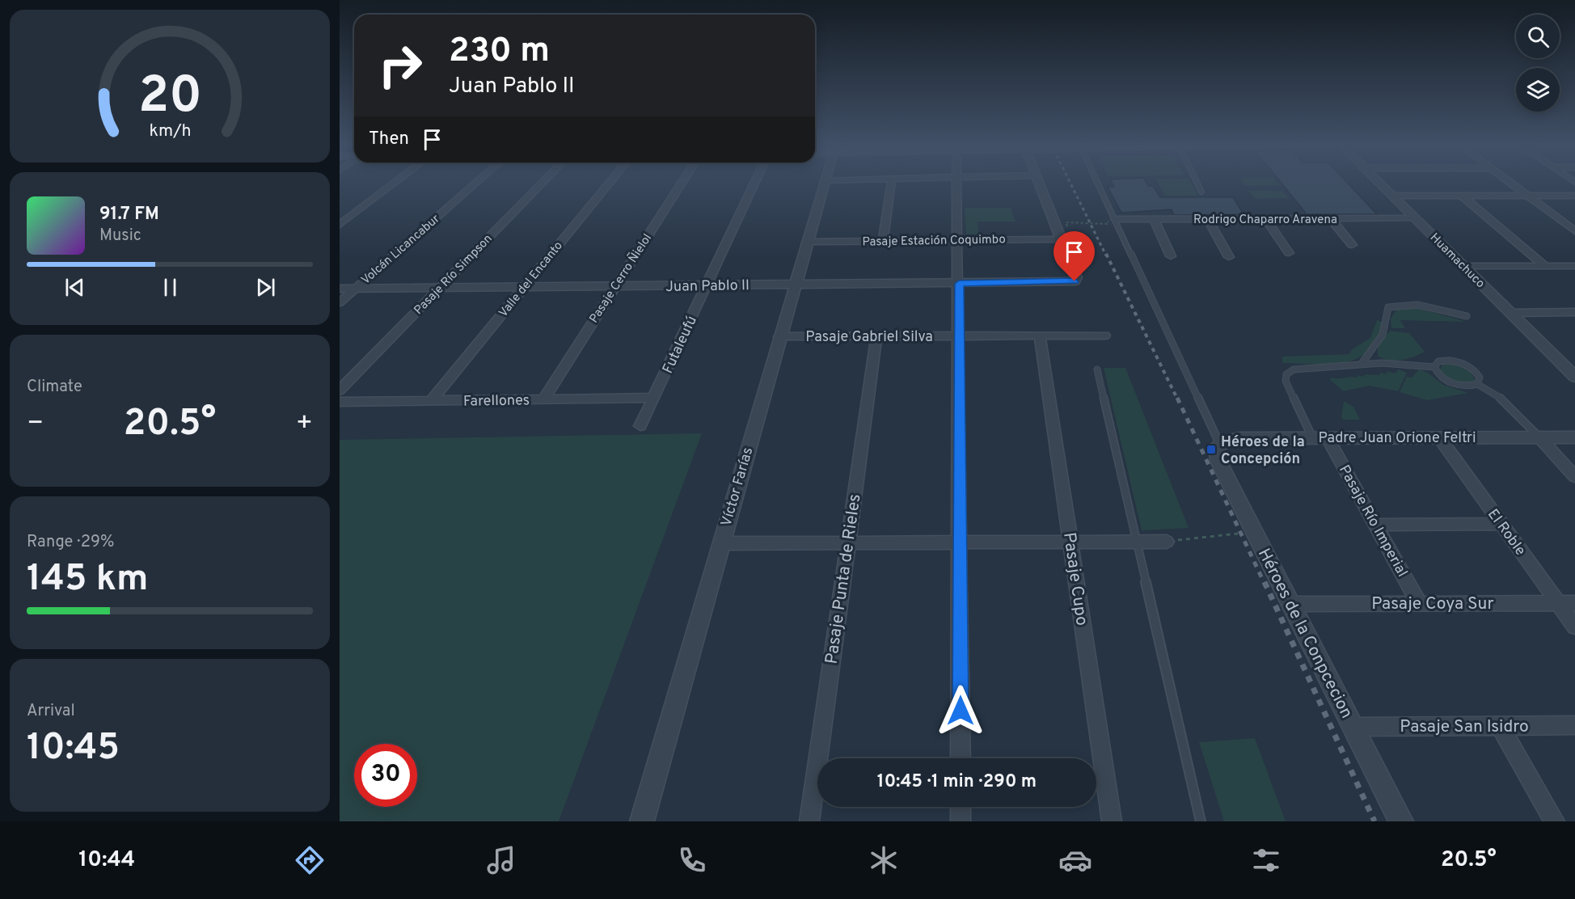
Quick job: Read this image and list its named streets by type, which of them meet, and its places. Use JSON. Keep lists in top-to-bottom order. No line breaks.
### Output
{"streets":{"street":["Rodrigo Chaparro Aravena","Pasaje Estación Coquimbo","Volcán Licancabur","Huamachuco","Pasaje Río Simpson","Pasaje Cerro Ñielol","Valle del Encanto","Juan Pablo II","Pasaje Gabriel Silva","Futaleufú","Farellones","Padre Juan Orione Feltri","Víctor Farías","Pasaje Río Imperial","El Roble","Pasaje Punta de Rieles","Pasaje Cupo","Pasaje Coya Sur","Héroes de la Conpcecion","Pasaje San Isidro"]},"crossings":[["Rodrigo Chaparro Aravena","Huamachuco"],["Pasaje Estación Coquimbo","Juan Pablo II"],["Pasaje Estación Coquimbo","Víctor Farías"],["Volcán Licancabur","Juan Pablo II"],["Pasaje Río Simpson","Juan Pablo II"],["Pasaje Cerro Ñielol","Juan Pablo II"],["Pasaje Cerro Ñielol","Farellones"],["Valle del Encanto","Juan Pablo II"],["Valle del Encanto","Farellones"],["Juan Pablo II","Futaleufú"],["Juan Pablo II","Víctor Farías"],["Pasaje Gabriel Silva","Víctor Farías"],["Pasaje Gabriel Silva","Pasaje Punta de Rieles"],["Pasaje Gabriel Silva","Pasaje Cupo"],["Futaleufú","Farellones"],["Padre Juan Orione Feltri","Pasaje Río Imperial"],["Padre Juan Orione Feltri","El Roble"],["Padre Juan Orione Feltri","Héroes de la Conpcecion"],["Pasaje Río Imperial","Pasaje Coya Sur"],["El Roble","Pasaje Coya Sur"],["Pasaje Coya Sur","Héroes de la Conpcecion"],["Héroes de la Conpcecion","Pasaje San Isidro"]],"places":{"transit":["Héroes de la Concepción"]},"page":{"turn":["230 m","Juan Pablo II"],"then":"Then","song":["91.7 FM","Music"],"tile":["Climate",["Range · 29%","145 km"],["Arrival","10:45"]],"heat":["−","20.5°","+"],"limit":"30","trip":"10:45 · 1 min · 290 m","tabs":["10:44","20.5°"],"gauge":["20","km/h"]}}
